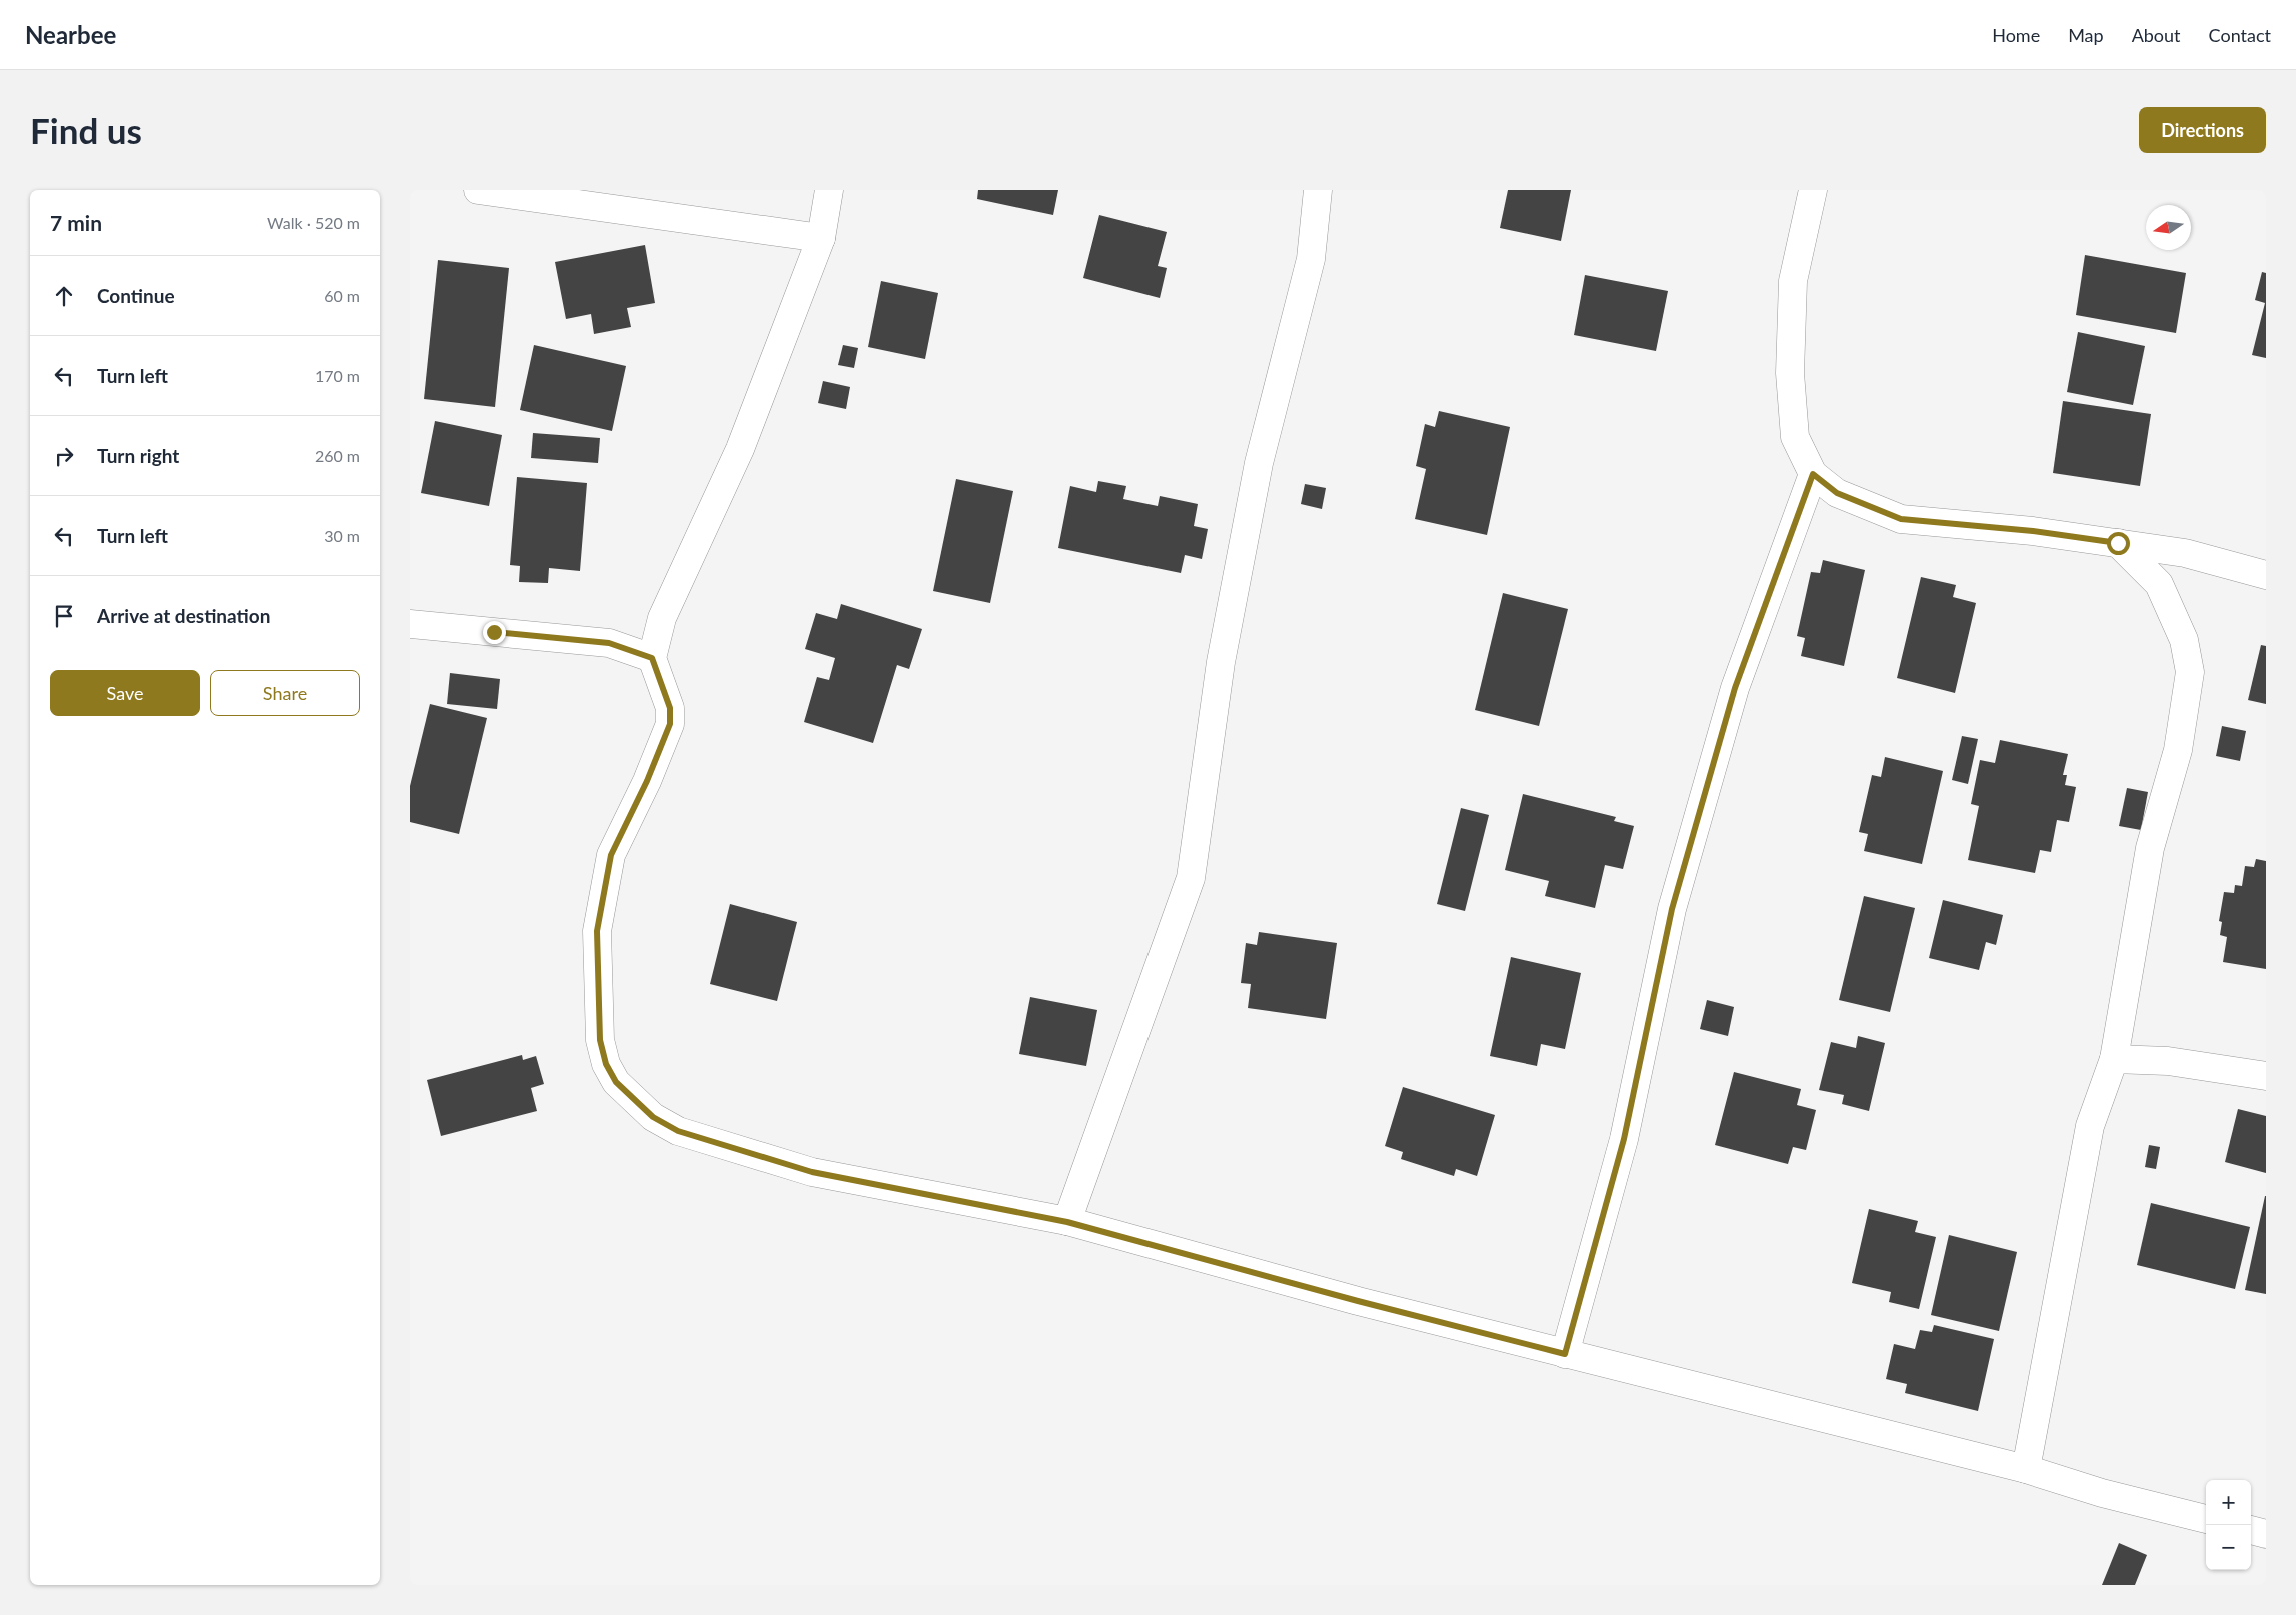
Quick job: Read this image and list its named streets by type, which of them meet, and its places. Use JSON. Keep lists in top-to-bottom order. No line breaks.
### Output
{"north":"left","page":{"header":"Nearbee","nav":["Home","Map","About","Contact"],"buttons":["Directions",["Save","Share"]],"title":"Find us","heading":["7 min","Walk · 520 m"],"list":[["Continue","60 m"],["Turn left","170 m"],["Turn right","260 m"],["Turn left","30 m"],"Arrive at destination"],"map_buttons":["+","−"]}}
